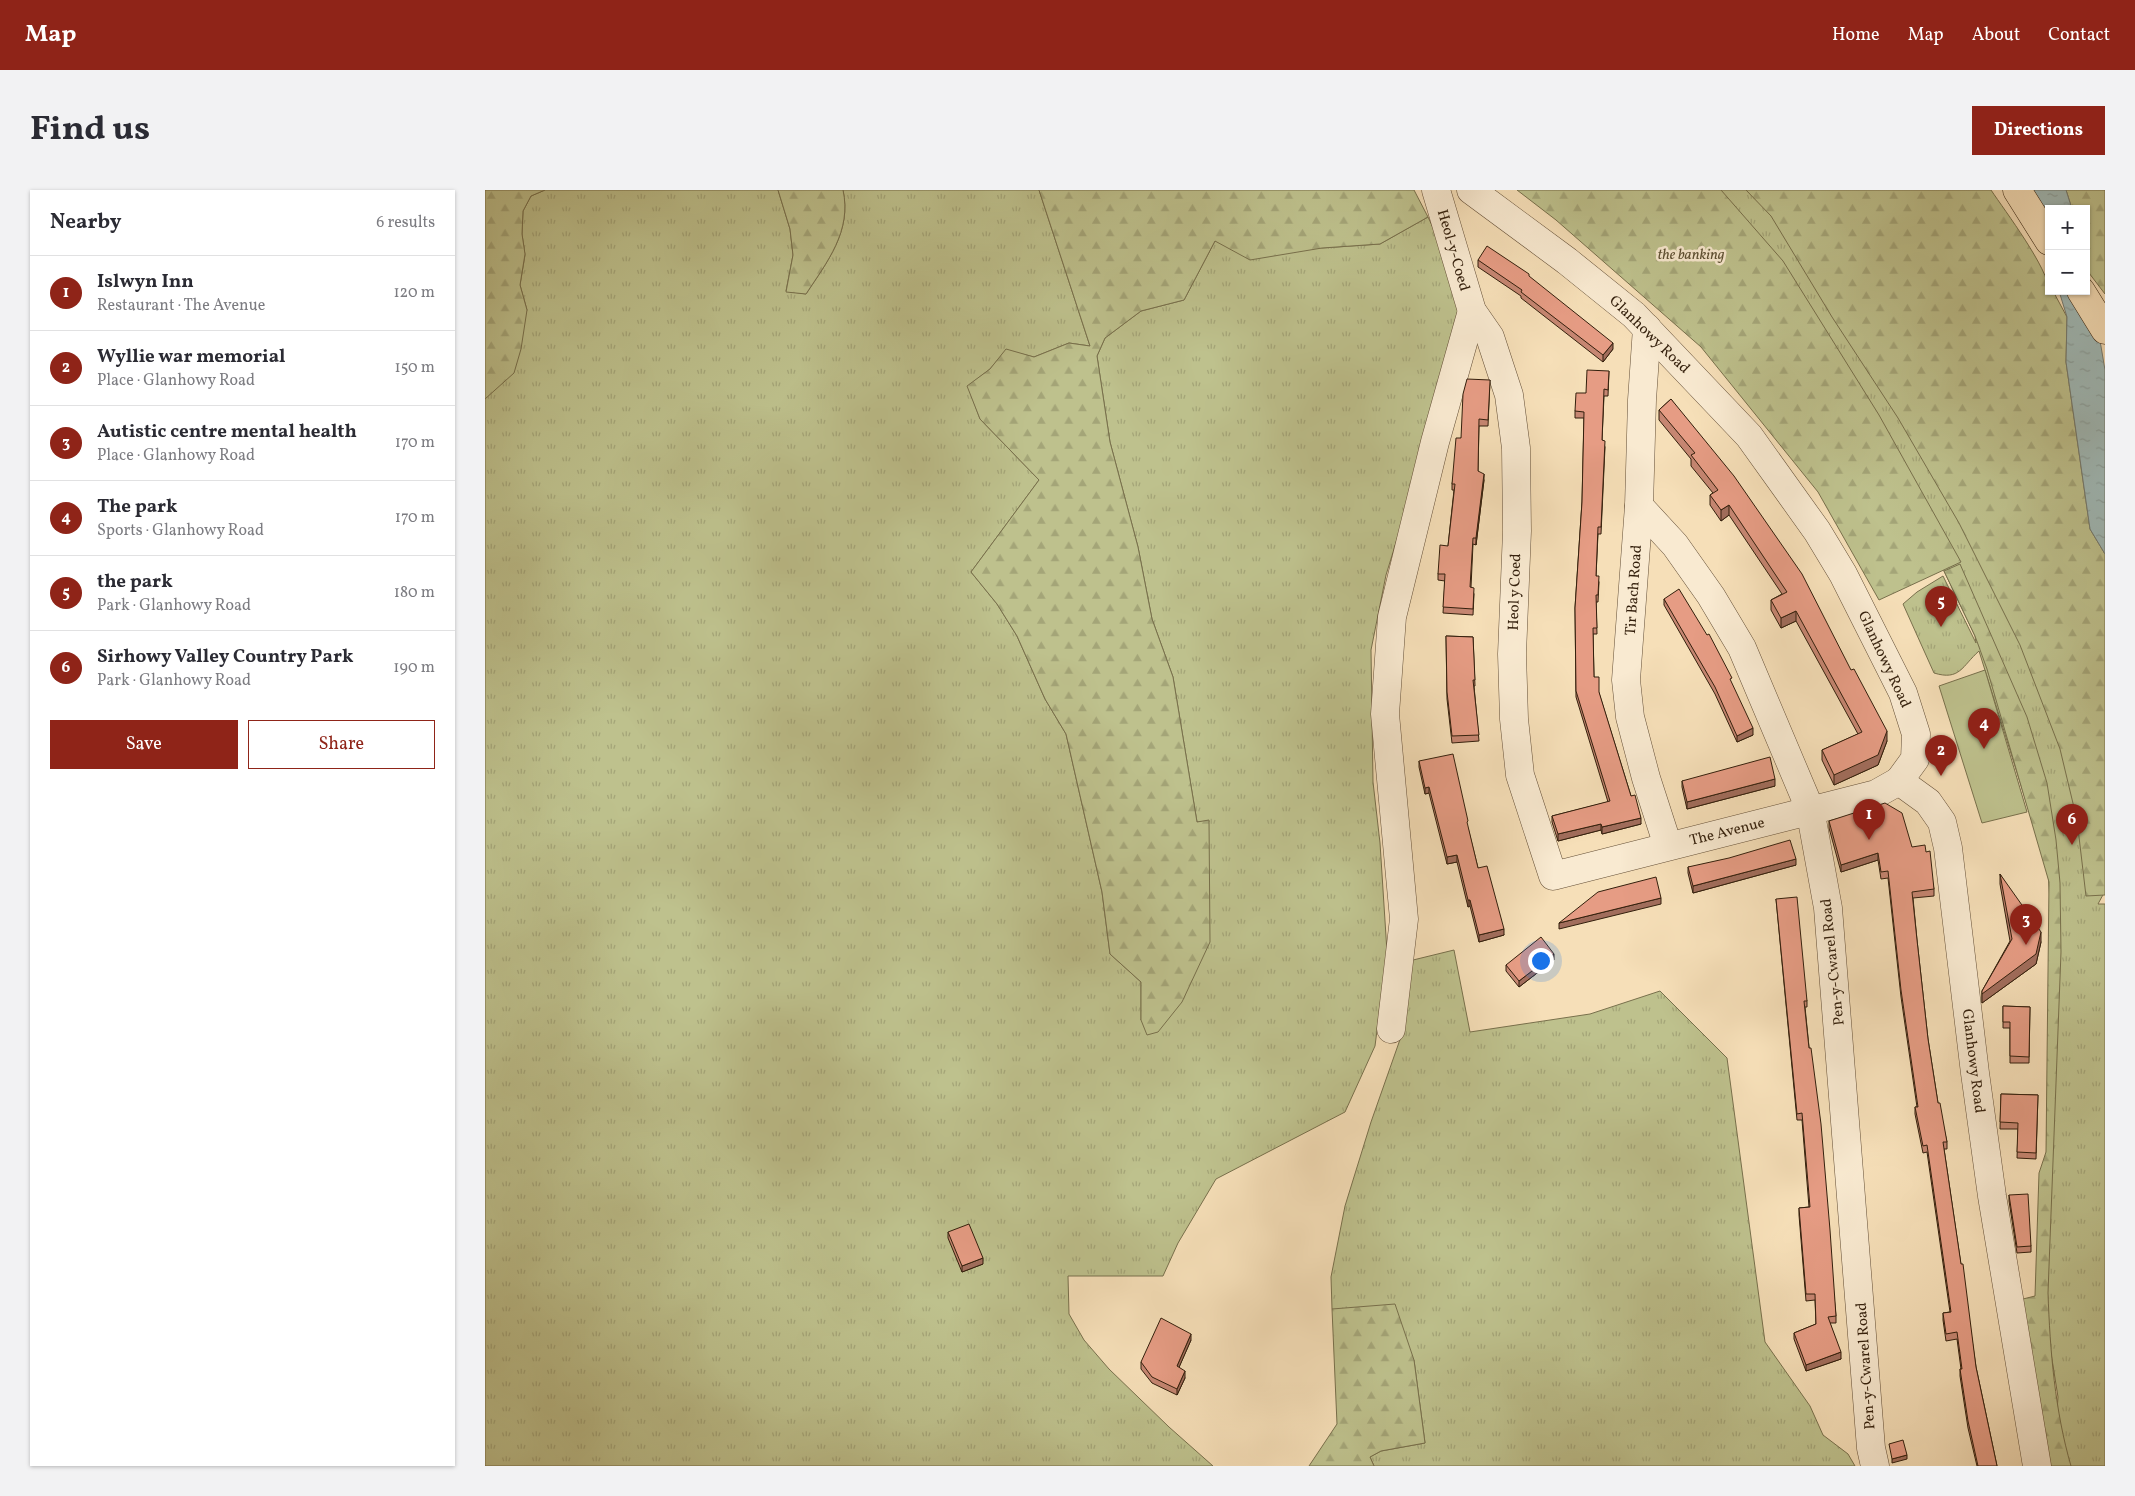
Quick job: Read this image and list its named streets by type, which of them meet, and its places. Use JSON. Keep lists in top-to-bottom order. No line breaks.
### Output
{"streets":{"street":["Heol-y-Coed","Glanhowy Road","Tir Bach Road","Heol y Coed","The Avenue","Pen-y-Cwarel Road"]},"crossings":[["Heol-y-Coed","Heol y Coed"],["Glanhowy Road","Tir Bach Road"],["Glanhowy Road","The Avenue"],["Tir Bach Road","The Avenue"],["Tir Bach Road","Pen-y-Cwarel Road"],["Heol y Coed","The Avenue"],["The Avenue","Pen-y-Cwarel Road"]],"parks":["the banking"],"page":{"header":"Map","nav":["Home","Map","About","Contact"],"title":"Find us","buttons":["Directions",["Save","Share"]],"heading":["Nearby","6 results"],"map_buttons":["+","−"],"list":[{"mark":"1","name":"Islwyn Inn","note":"Restaurant · The Avenue","value":"120 m"},{"mark":"2","name":"Wyllie war memorial","note":"Place · Glanhowy Road","value":"150 m"},{"mark":"3","name":"Autistic centre mental health","note":"Place · Glanhowy Road","value":"170 m"},{"mark":"4","name":"The park","note":"Sports · Glanhowy Road","value":"170 m"},{"mark":"5","name":"the park","note":"Park · Glanhowy Road","value":"180 m"},{"mark":"6","name":"Sirhowy Valley Country Park","note":"Park · Glanhowy Road","value":"190 m"}],"pins":["5","4","2","1","6","3"]}}
